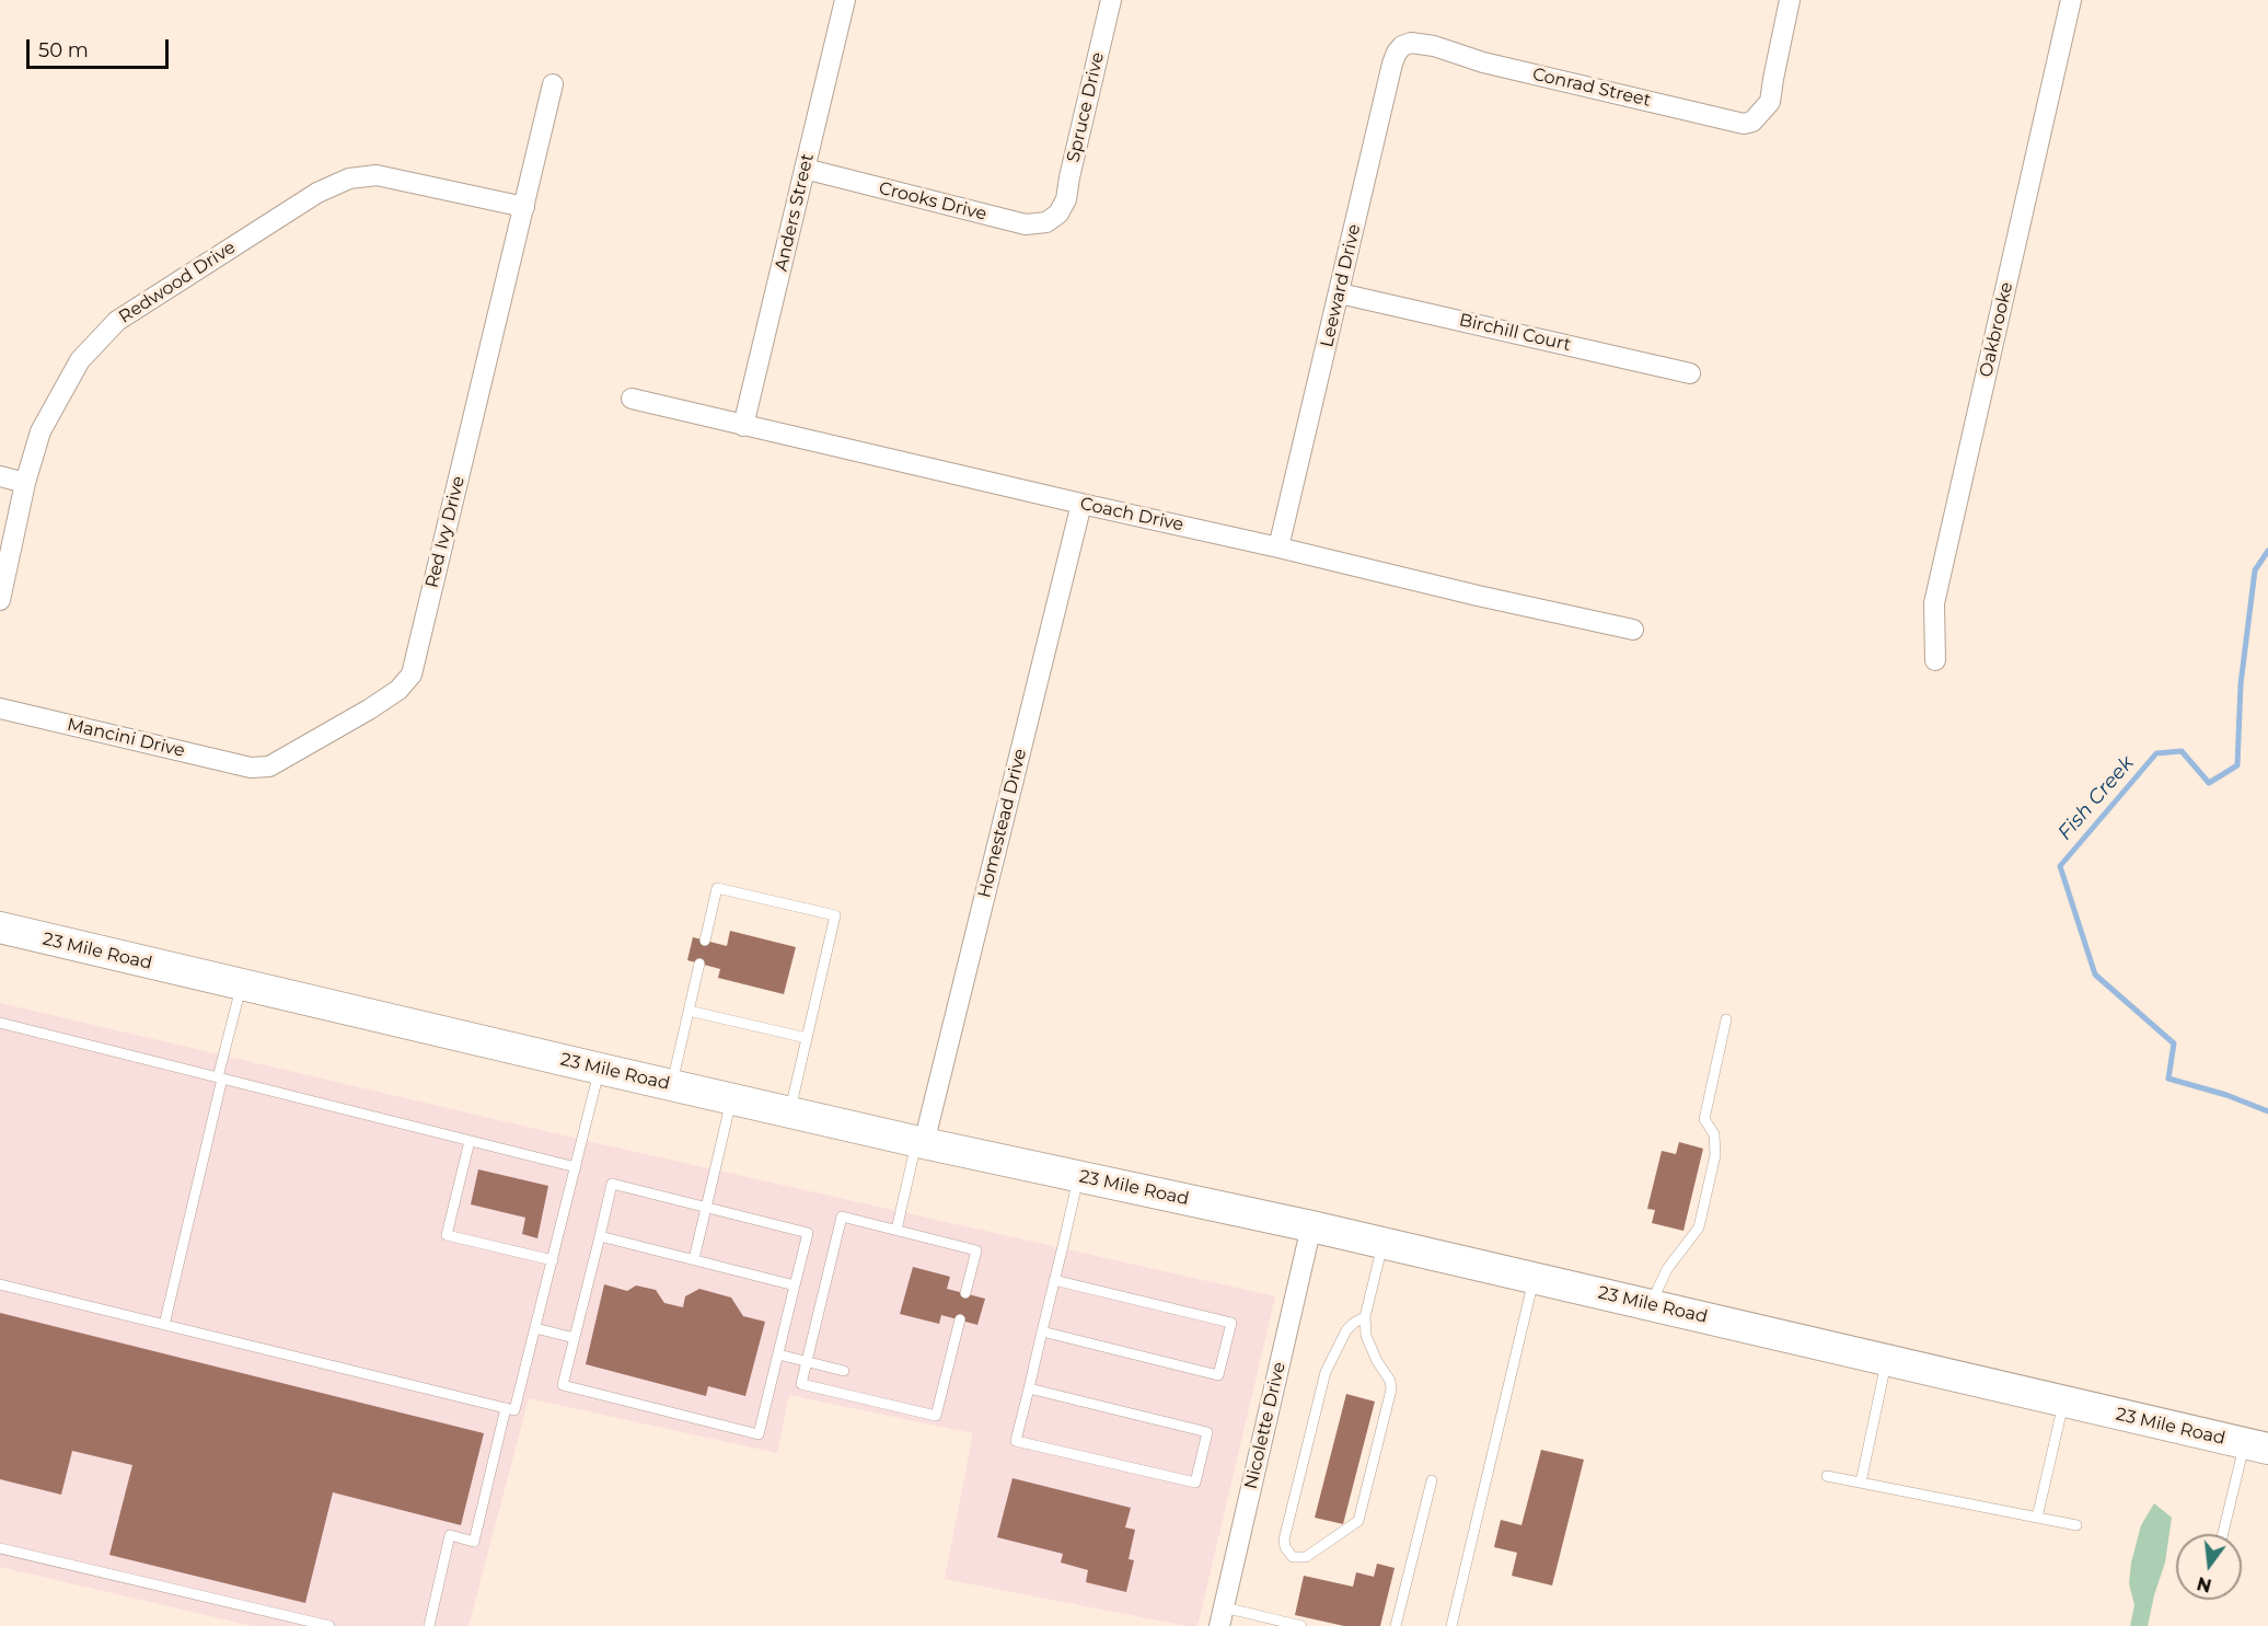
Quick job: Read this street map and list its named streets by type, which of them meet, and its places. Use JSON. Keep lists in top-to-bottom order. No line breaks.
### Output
{"streets":{"main road":["23 Mile Road"],"street":["Conrad Street","Spruce Drive","Crooks Drive","Anders Street","Redwood Drive","Leeward Drive","Oakbrooke","Birchill Court","Coach Drive","Red Ivy Drive","Mancini Drive","Homestead Drive","Nicolette Drive"]},"crossings":[["Conrad Street","Leeward Drive"],["Spruce Drive","Crooks Drive"],["Crooks Drive","Anders Street"],["Anders Street","Coach Drive"],["Redwood Drive","Red Ivy Drive"],["Leeward Drive","Birchill Court"],["Leeward Drive","Coach Drive"],["Coach Drive","Homestead Drive"],["Red Ivy Drive","Mancini Drive"],["Homestead Drive","23 Mile Road"],["23 Mile Road","Nicolette Drive"]],"water":["Fish Creek"],"scale_bar":"50 m","north":"bottom"}
